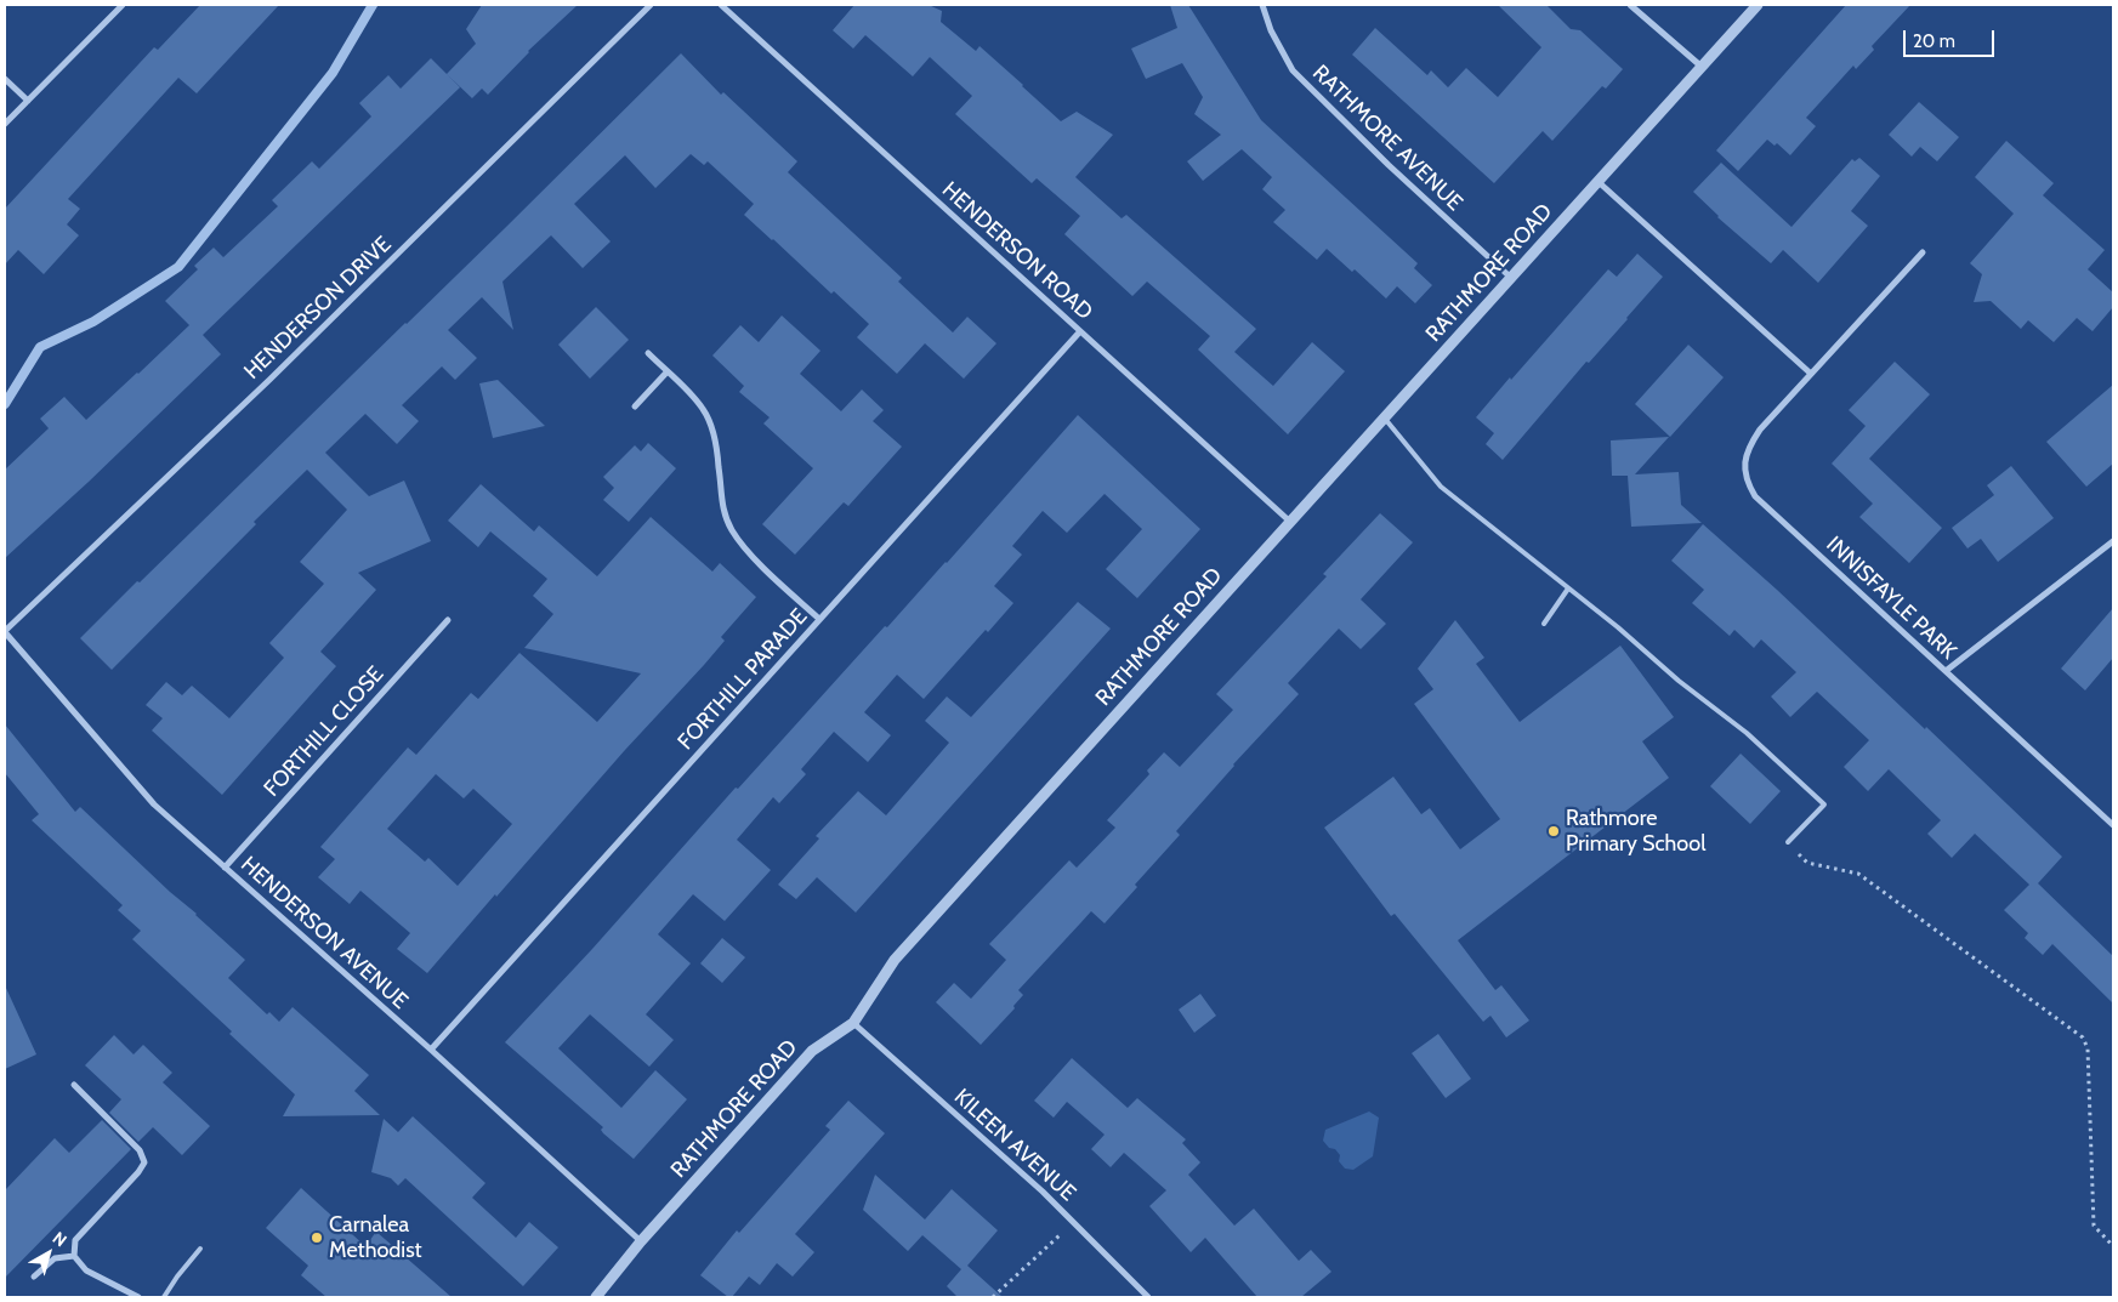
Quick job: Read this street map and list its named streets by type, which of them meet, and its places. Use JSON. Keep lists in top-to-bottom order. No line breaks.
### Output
{"streets":{"street":["RATHMORE AVENUE","HENDERSON ROAD","RATHMORE ROAD","HENDERSON DRIVE","INNISFAYLE PARK","FORTHILL PARADE","FORTHILL CLOSE","HENDERSON AVENUE","KILEEN AVENUE"]},"crossings":[["RATHMORE AVENUE","RATHMORE ROAD"],["HENDERSON ROAD","RATHMORE ROAD"],["HENDERSON ROAD","FORTHILL PARADE"],["RATHMORE ROAD","HENDERSON AVENUE"],["RATHMORE ROAD","KILEEN AVENUE"],["HENDERSON DRIVE","HENDERSON AVENUE"],["FORTHILL PARADE","HENDERSON AVENUE"],["FORTHILL CLOSE","HENDERSON AVENUE"]],"places":["Rathmore Primary School","Carnalea Methodist"],"scale_bar":"20 m","north":"top right"}
